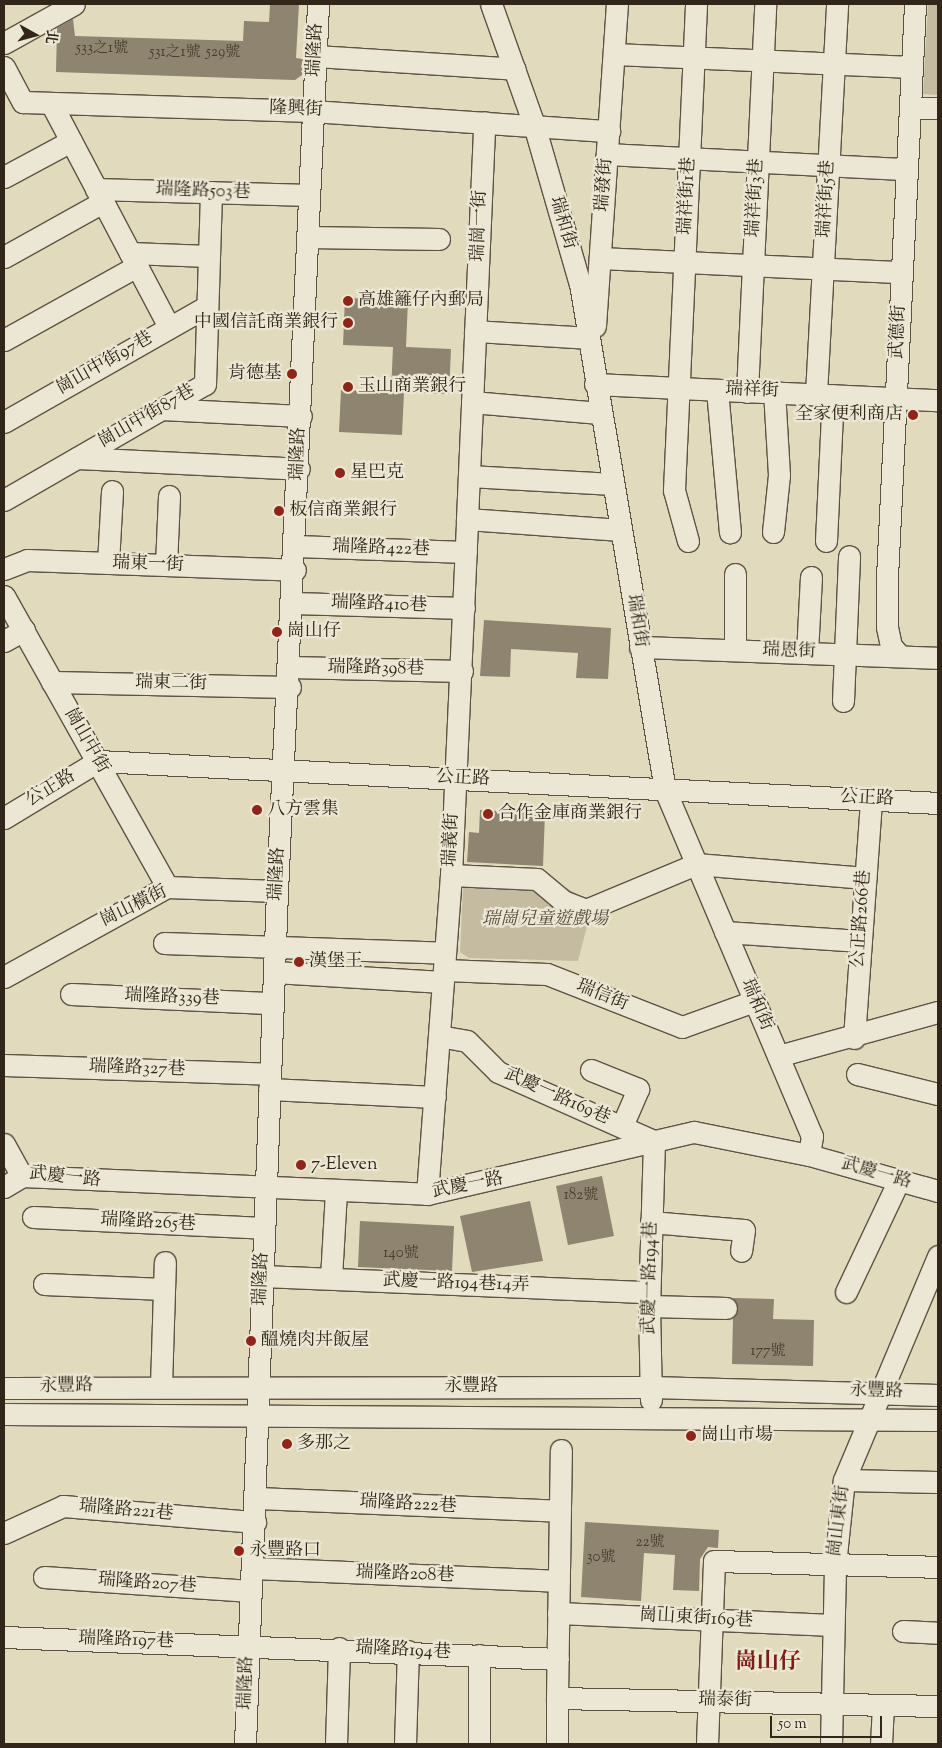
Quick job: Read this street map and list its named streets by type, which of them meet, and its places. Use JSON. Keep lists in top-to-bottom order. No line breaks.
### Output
{"streets":{"street":["瑞隆路","隆興街","瑞發街","瑞隆路503巷","瑞祥街1巷","瑞祥街3巷","瑞祥街5巷","瑞和街","瑞崗一街","武德街","崗山中街97巷","瑞祥街","崗山中街87巷","瑞隆路422巷","瑞東一街","瑞隆路410巷","瑞恩街","瑞隆路398巷","瑞東二街","崗山中街","公正路","瑞義街","崗山橫街","公正路266巷","瑞信街","瑞隆路339巷","瑞隆路327巷","武慶一路169巷","武慶一路","瑞隆路265巷","武慶一路194巷","武慶一路194巷14弄","永豐路","瑞隆路222巷","瑞隆路221巷","崗山東街","瑞隆路208巷","瑞隆路207巷","崗山東街169巷","瑞隆路197巷","瑞隆路194巷","瑞泰街"]},"crossings":[["瑞隆路","隆興街"],["瑞隆路","瑞隆路503巷"],["瑞隆路","瑞隆路422巷"],["瑞隆路","瑞東一街"],["瑞隆路","瑞隆路410巷"],["瑞隆路","瑞隆路398巷"],["瑞隆路","瑞東二街"],["瑞隆路","公正路"],["瑞隆路","崗山橫街"],["瑞隆路","瑞隆路339巷"],["瑞隆路","瑞隆路327巷"],["瑞隆路","武慶一路"],["瑞隆路","瑞隆路265巷"],["瑞隆路","武慶一路194巷14弄"],["瑞隆路","永豐路"],["瑞隆路","瑞隆路222巷"],["瑞隆路","瑞隆路221巷"],["瑞隆路","瑞隆路208巷"],["瑞隆路","瑞隆路207巷"],["瑞隆路","瑞隆路197巷"],["瑞隆路","瑞隆路194巷"],["隆興街","瑞發街"],["隆興街","瑞和街"],["隆興街","瑞崗一街"],["瑞發街","瑞和街"],["瑞發街","瑞祥街"],["瑞隆路503巷","崗山中街87巷"],["瑞祥街1巷","瑞祥街"],["瑞祥街3巷","瑞祥街"],["瑞祥街5巷","瑞祥街"],["瑞和街","瑞祥街"],["瑞和街","瑞恩街"],["瑞和街","公正路"],["瑞和街","瑞信街"],["瑞和街","武慶一路"],["瑞崗一街","瑞義街"],["武德街","瑞祥街"],["武德街","瑞恩街"],["崗山中街97巷","崗山中街87巷"],["瑞隆路422巷","瑞義街"],["瑞隆路410巷","瑞義街"],["瑞隆路398巷","瑞東二街"],["瑞隆路398巷","瑞義街"],["瑞東二街","崗山中街"],["崗山中街","公正路"],["崗山中街","崗山橫街"],["公正路","瑞義街"],["公正路","公正路266巷"],["瑞義街","瑞信街"],["瑞義街","瑞隆路327巷"],["瑞義街","武慶一路169巷"],["瑞義街","武慶一路"],["武慶一路169巷","武慶一路"],["武慶一路169巷","武慶一路194巷"],["武慶一路","武慶一路194巷"],["武慶一路194巷","武慶一路194巷14弄"],["武慶一路194巷","永豐路"],["永豐路","崗山東街"],["崗山東街","崗山東街169巷"],["崗山東街","瑞泰街"],["瑞隆路197巷","瑞隆路194巷"]],"districts":["崗山仔"],"parks":["瑞崗兒童遊戲場"],"places":["高雄籬仔內郵局","中國信託商業銀行","肯德基","玉山商業銀行","全家便利商店","星巴克","板信商業銀行","崗山仔","八方雲集","合作金庫商業銀行","漢堡王","7-Eleven","醞燒肉丼飯屋","崗山市場","多那之","永豐路口"],"house_numbers":["533之1號","531之1號","529號","182號","140號","177號","22號","30號"],"scale_bar":"50 m","north":"right"}
